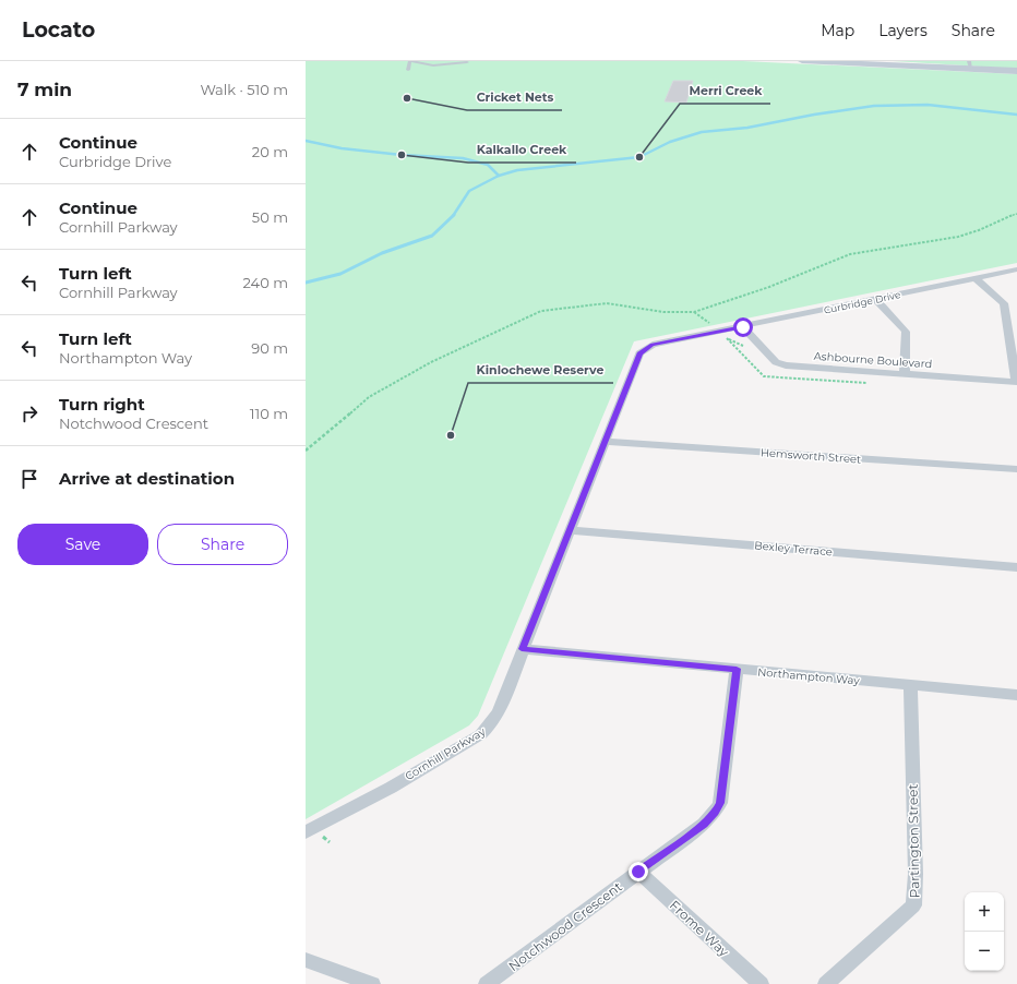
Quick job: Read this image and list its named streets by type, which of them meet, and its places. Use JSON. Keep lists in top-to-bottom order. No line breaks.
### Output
{"streets":{"street":["Curbridge Drive","Ashbourne Boulevard","Hemsworth Street","Bexley Terrace","Northampton Way","Cornhill Parkway","Partington Street","Notchwood Crescent","Frome Way"]},"crossings":[["Curbridge Drive","Ashbourne Boulevard"],["Curbridge Drive","Cornhill Parkway"],["Hemsworth Street","Cornhill Parkway"],["Bexley Terrace","Cornhill Parkway"],["Northampton Way","Cornhill Parkway"],["Northampton Way","Partington Street"],["Northampton Way","Notchwood Crescent"],["Notchwood Crescent","Frome Way"]],"places":["Cricket Nets","Kalkallo Creek","Merri Creek","Kinlochewe Reserve"],"page":{"header":"Locato","nav":["Map","Layers","Share"],"heading":["7 min","Walk · 510 m"],"list":[["Continue","Curbridge Drive","20 m"],["Continue","Cornhill Parkway","50 m"],["Turn left","Cornhill Parkway","240 m"],["Turn left","Northampton Way","90 m"],["Turn right","Notchwood Crescent","110 m"],"Arrive at destination"],"buttons":["Save","Share"],"map_buttons":["+","−"]}}
